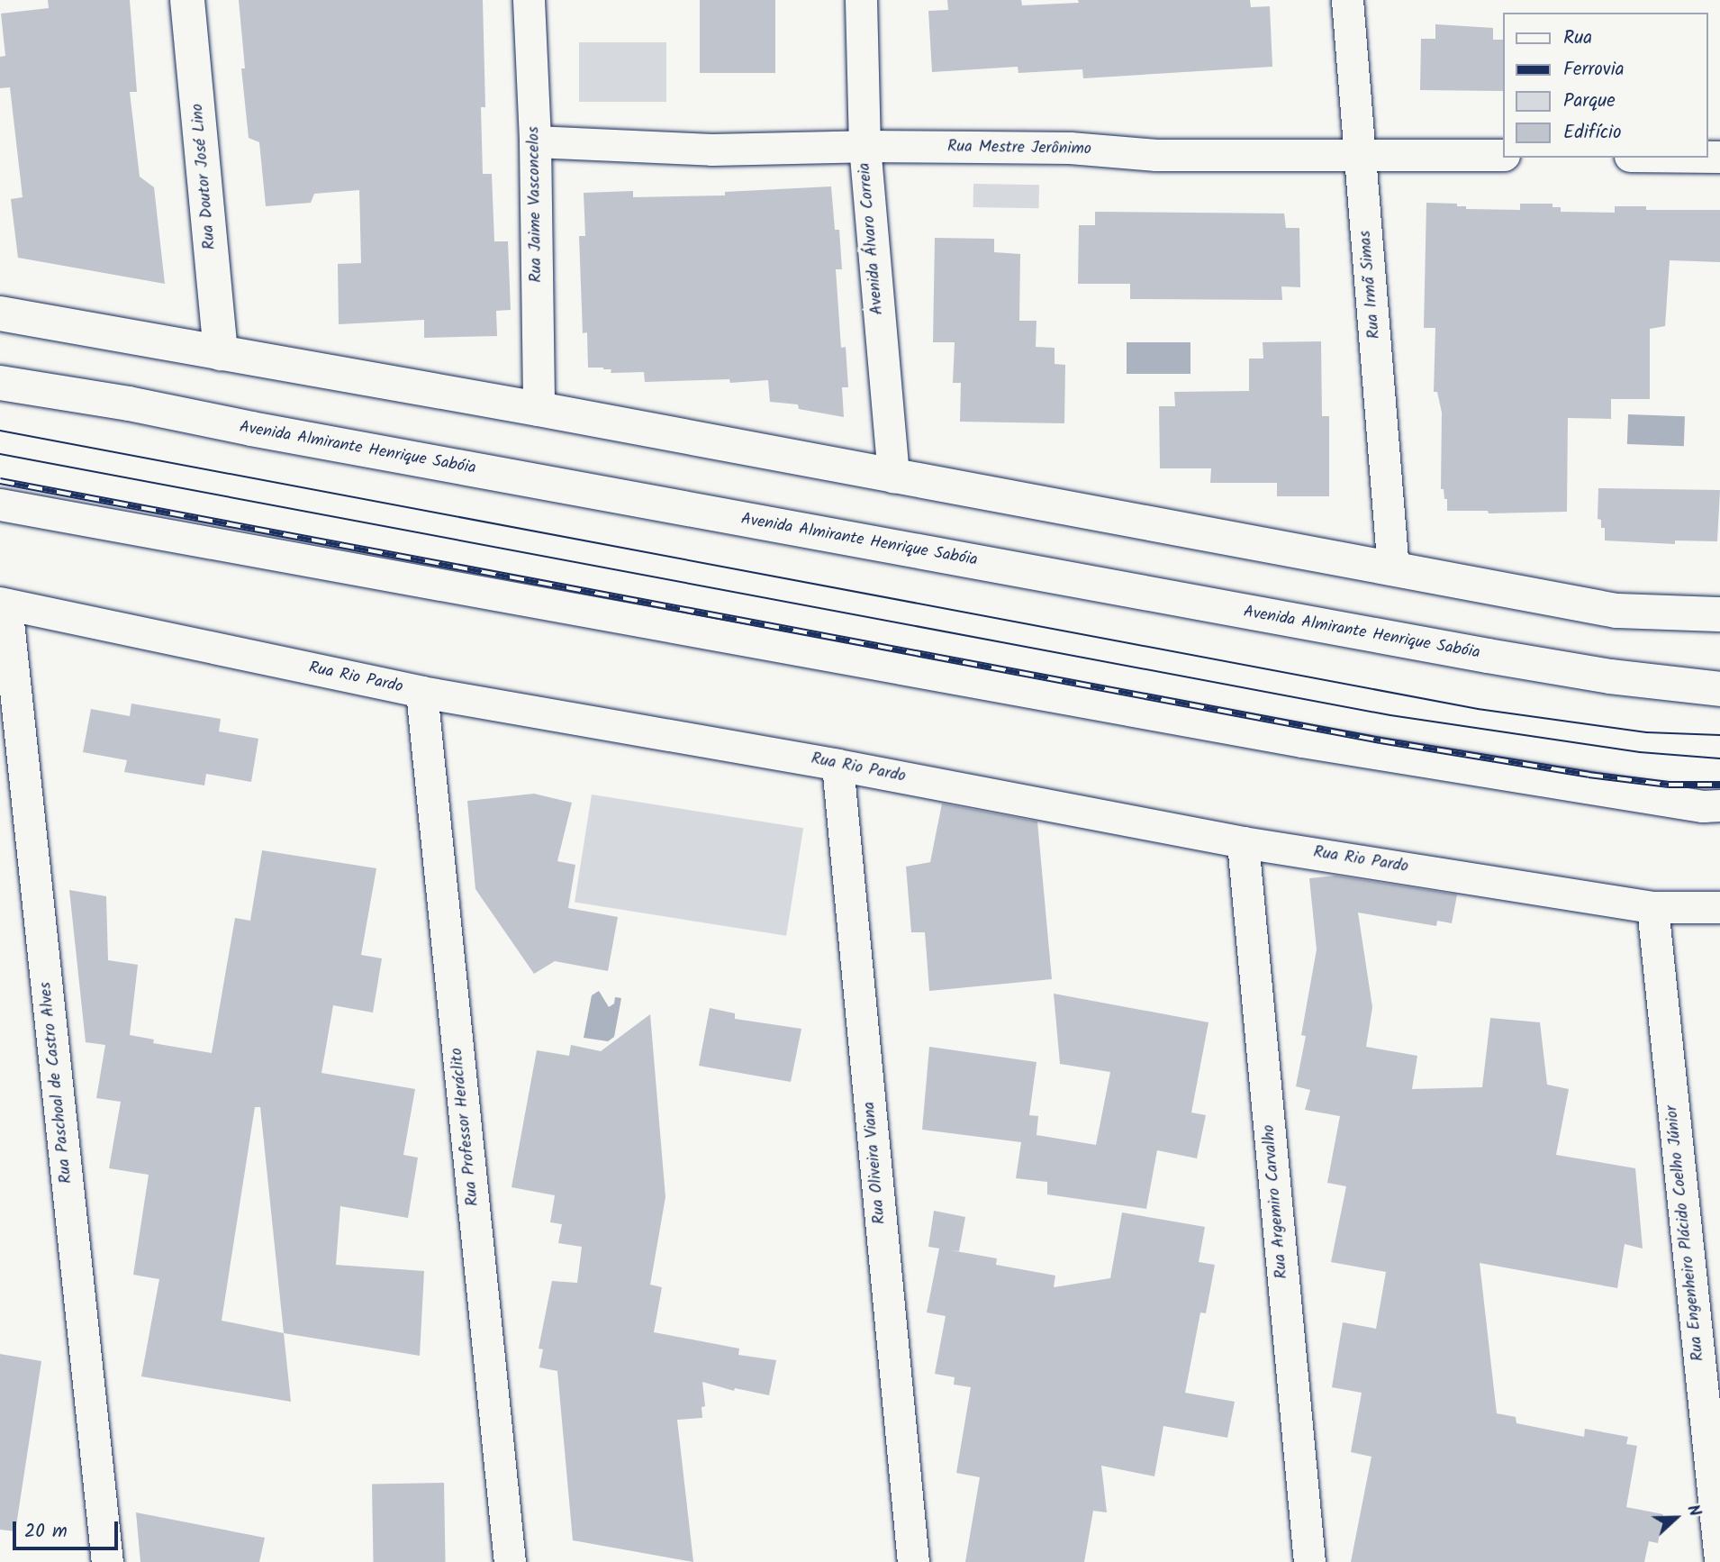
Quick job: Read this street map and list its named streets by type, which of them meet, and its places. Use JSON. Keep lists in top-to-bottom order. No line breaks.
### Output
{"streets":{"main road":["Rua Doutor José Lino","Avenida Almirante Henrique Sabóia"],"street":["Rua Mestre Jerônimo","Rua Jaime Vasconcelos","Avenida Álvaro Correia","Rua Irmã Simas","Rua Rio Pardo","Rua Paschoal de Castro Alves","Rua Professor Heráclito","Rua Oliveira Viana","Rua Argemiro Carvalho","Rua Engenheiro Plácido Coelho Júnior"]},"crossings":[["Rua Mestre Jerônimo","Rua Jaime Vasconcelos"],["Rua Mestre Jerônimo","Avenida Álvaro Correia"],["Rua Mestre Jerônimo","Rua Irmã Simas"],["Rua Rio Pardo","Rua Paschoal de Castro Alves"],["Rua Rio Pardo","Rua Professor Heráclito"],["Rua Rio Pardo","Rua Oliveira Viana"],["Rua Rio Pardo","Rua Argemiro Carvalho"],["Rua Rio Pardo","Rua Engenheiro Plácido Coelho Júnior"]],"legend":["Rua","Ferrovia","Parque","Edifício"],"scale_bar":"20 m","north":"right"}
